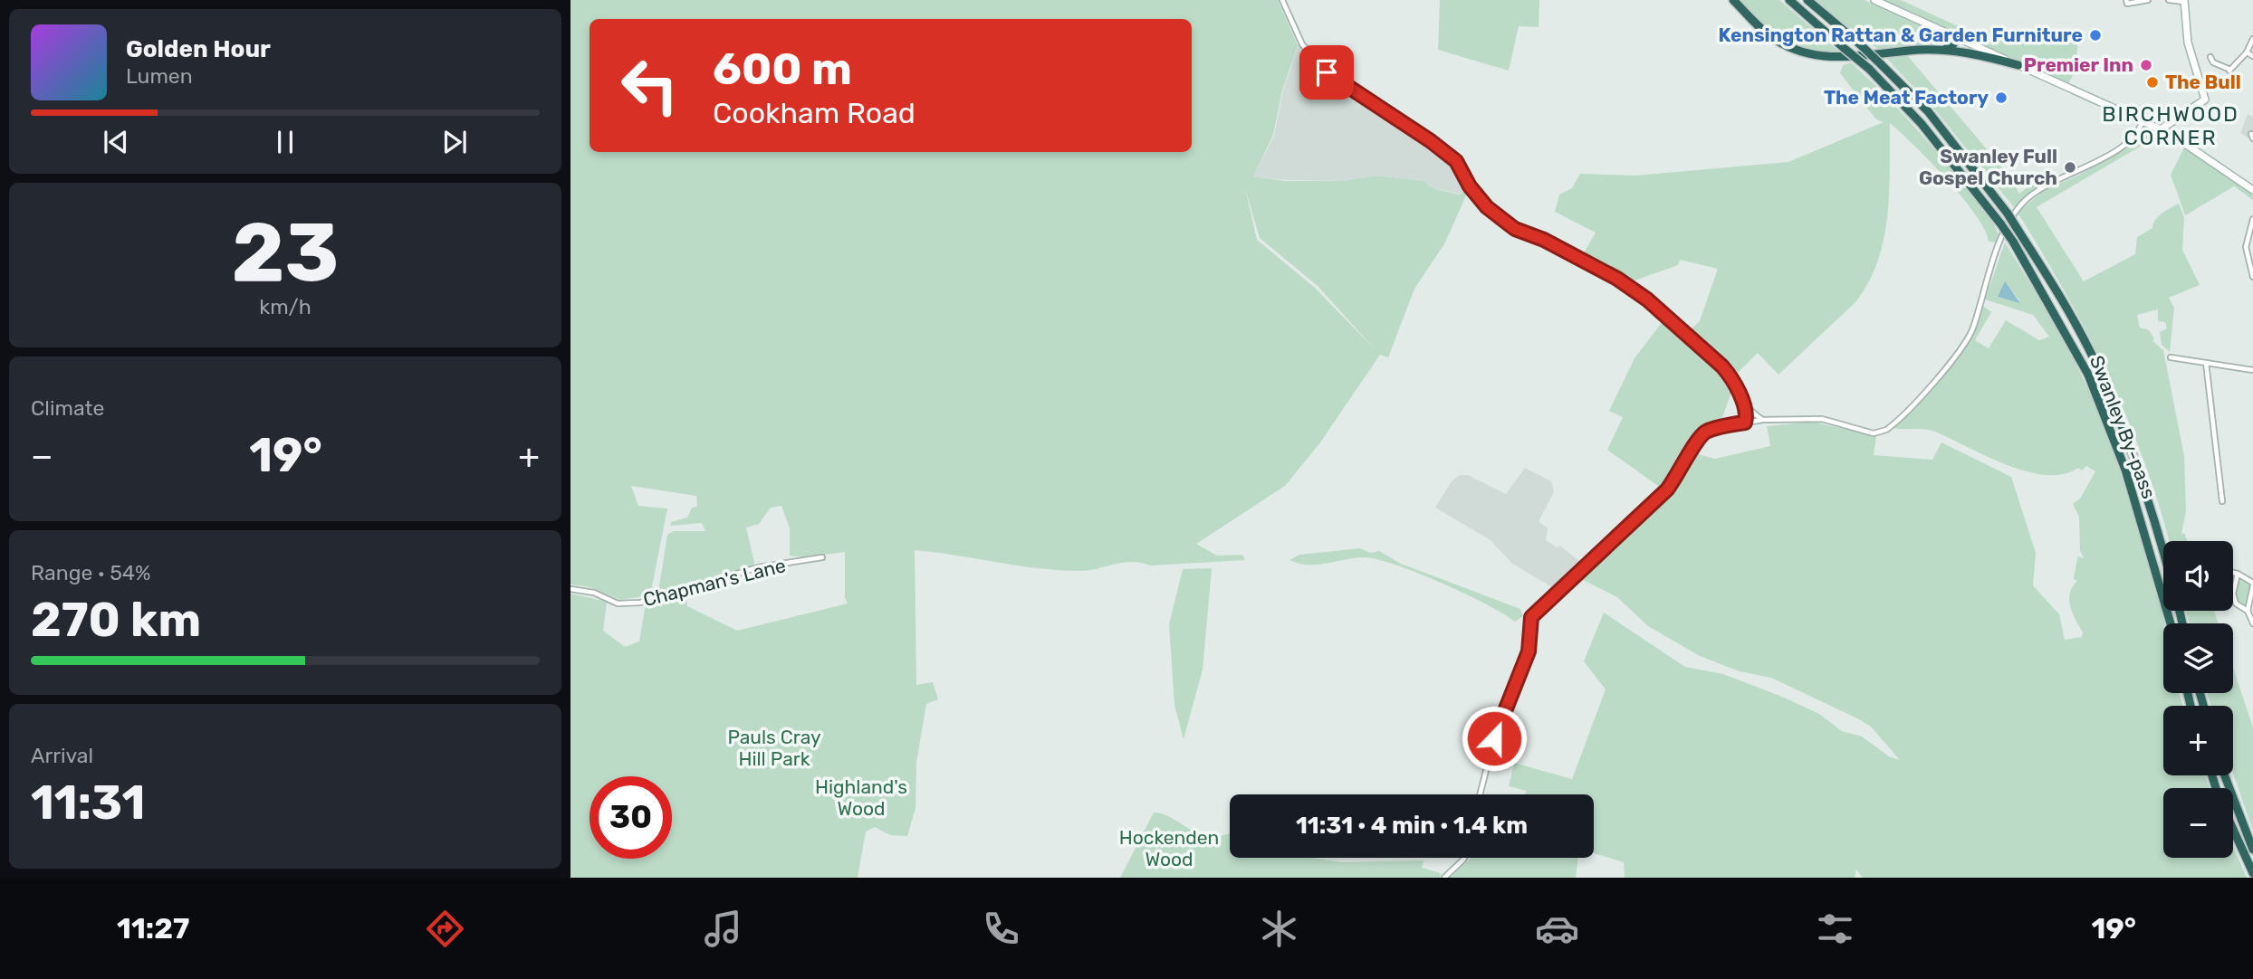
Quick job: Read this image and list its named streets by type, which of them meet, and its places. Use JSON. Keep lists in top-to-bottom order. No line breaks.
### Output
{"streets":{"highway":["Swanley By-pass"],"street":["Chapman's Lane"]},"districts":["BIRCHWOOD CORNER"],"parks":["Pauls Cray Hill Park","Highland's Wood","Hockenden Wood"],"places":["Kensington Rattan & Garden Furniture","Premier Inn","The Bull","The Meat Factory","Swanley Full Gospel Church"],"page":{"turn":["600 m","Cookham Road"],"song":["Golden Hour","Lumen"],"tile":[["23","km/h"],"Climate",["Range · 54%","270 km"],["Arrival","11:31"]],"heat":["−","19°","+"],"map_buttons":["+","−"],"limit":"30","trip":"11:31 · 4 min · 1.4 km","tabs":["11:27","19°"]}}
